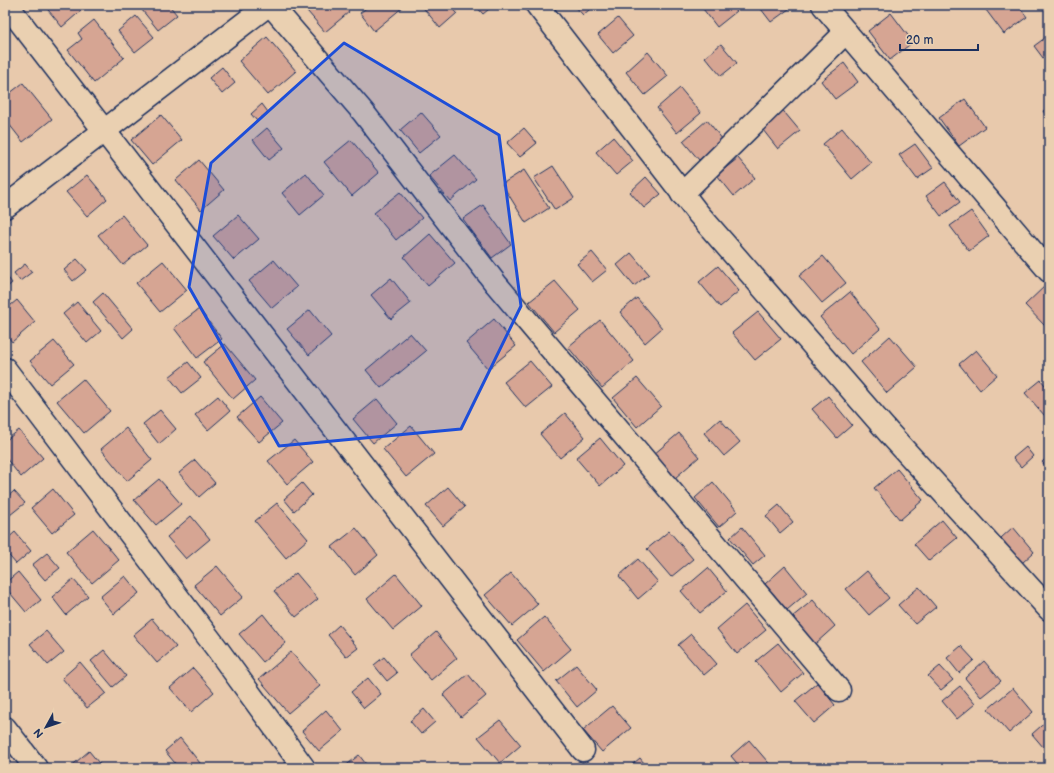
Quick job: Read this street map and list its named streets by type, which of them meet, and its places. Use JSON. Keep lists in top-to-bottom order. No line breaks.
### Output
{"scale_bar":"20 m","north":"bottom left"}
